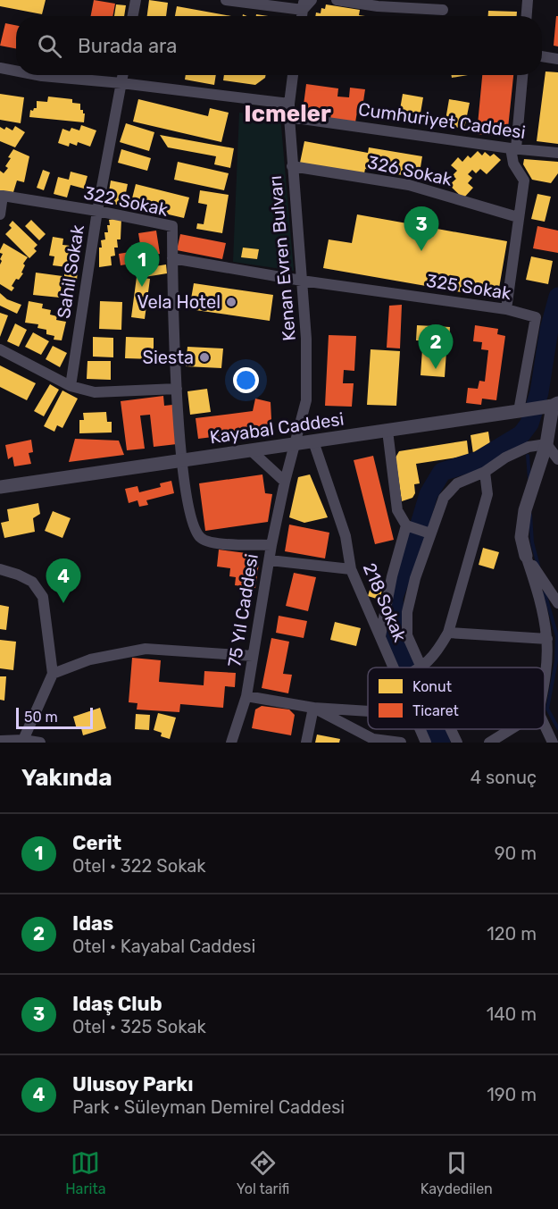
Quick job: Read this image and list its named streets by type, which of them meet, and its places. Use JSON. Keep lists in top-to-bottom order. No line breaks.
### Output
{"streets":{"street":["Cumhuriyet Caddesi","326 Sokak","322 Sokak","Kenan Evren Bulvarı","Sahil Sokak","325 Sokak","Kayabal Caddesi","218 Sokak","75 Yıl Caddesi"]},"crossings":[["Cumhuriyet Caddesi","Kenan Evren Bulvarı"],["326 Sokak","Kenan Evren Bulvarı"],["322 Sokak","Sahil Sokak"],["322 Sokak","325 Sokak"],["322 Sokak","Kayabal Caddesi"],["322 Sokak","75 Yıl Caddesi"],["Kenan Evren Bulvarı","325 Sokak"],["Kenan Evren Bulvarı","Kayabal Caddesi"],["Kenan Evren Bulvarı","75 Yıl Caddesi"],["325 Sokak","Kayabal Caddesi"],["Kayabal Caddesi","218 Sokak"],["Kayabal Caddesi","75 Yıl Caddesi"]],"districts":["Icmeler"],"places":["Vela Hotel","Siesta"],"legend":["Konut","Ticaret"],"scale_bar":"50 m","page":{"search":"Burada ara","pins":["3","1","2","4"],"scale":"50 m","heading":["Yakında","4 sonuç"],"list":[{"mark":"1","name":"Cerit","note":"Otel · 322 Sokak","value":"90 m"},{"mark":"2","name":"Idas","note":"Otel · Kayabal Caddesi","value":"120 m"},{"mark":"3","name":"Idaş Club","note":"Otel · 325 Sokak","value":"140 m"},{"mark":"4","name":"Ulusoy Parkı","note":"Park · Süleyman Demirel Caddesi","value":"190 m"}],"nav":["Harita","Yol tarifi","Kaydedilen"]}}
